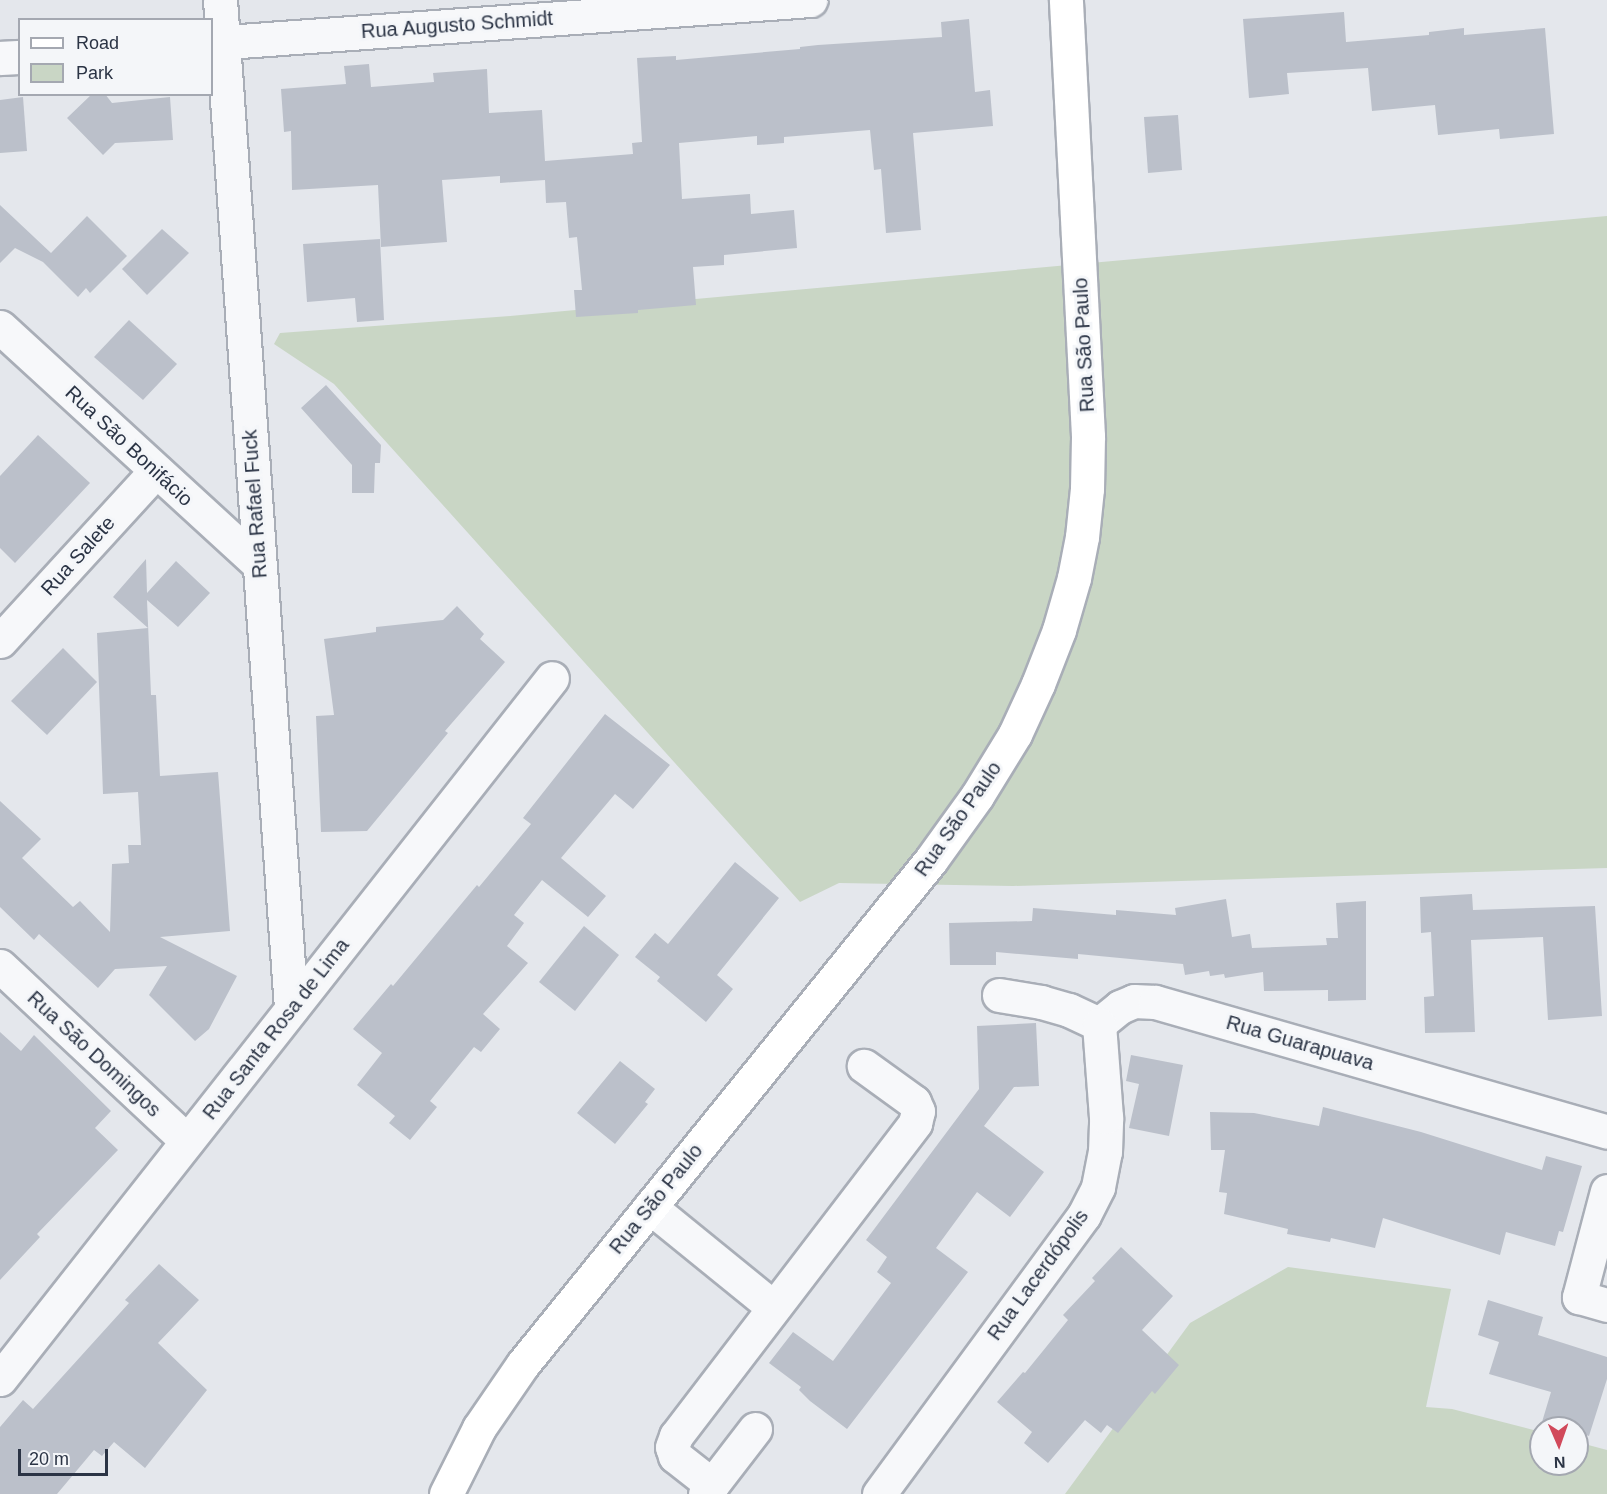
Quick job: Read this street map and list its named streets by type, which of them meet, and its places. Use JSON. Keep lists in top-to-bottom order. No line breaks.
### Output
{"streets":{"main road":["Rua São Paulo"],"street":["Rua Augusto Schmidt","Rua São Bonifácio","Rua Rafael Fuck","Rua Salete","Rua Santa Rosa de Lima","Rua Guarapuava","Rua São Domingos","Rua Lacerdópolis"]},"crossings":[["Rua Augusto Schmidt","Rua Rafael Fuck"],["Rua São Bonifácio","Rua Rafael Fuck"],["Rua São Bonifácio","Rua Salete"],["Rua Rafael Fuck","Rua Santa Rosa de Lima"],["Rua Santa Rosa de Lima","Rua São Domingos"],["Rua Guarapuava","Rua Lacerdópolis"]],"legend":["Road","Park"],"scale_bar":"20 m","north":"bottom"}
